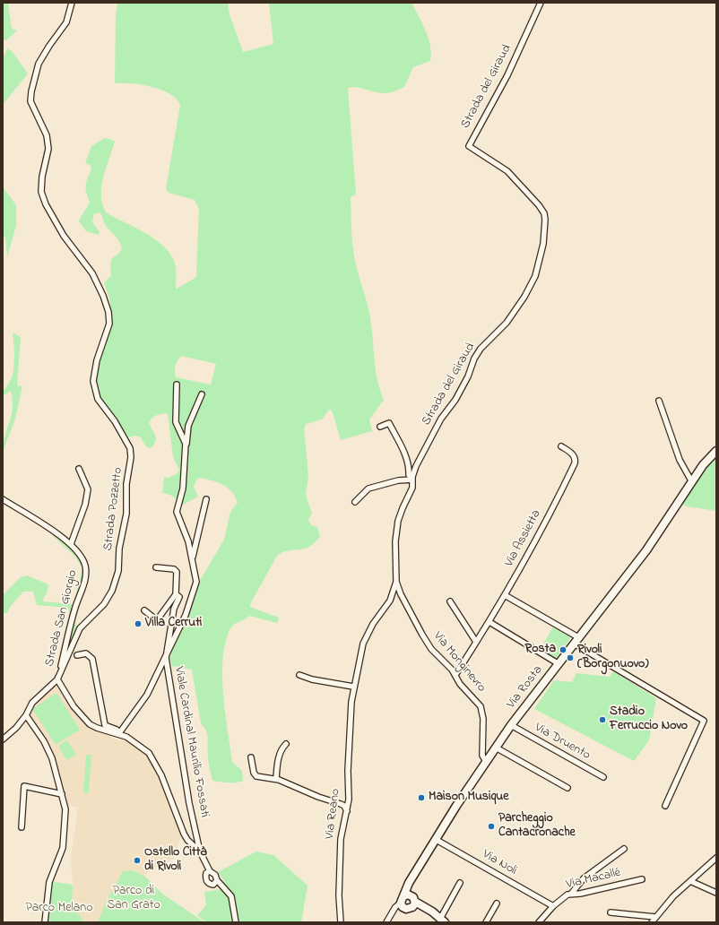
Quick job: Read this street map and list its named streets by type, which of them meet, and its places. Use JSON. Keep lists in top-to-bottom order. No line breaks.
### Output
{"streets":{"street":["Strada del Giraud","Strada Pozzetto","Via Assietta","Strada San Giorgio","Via Monginevro","Via Rosta","Viale Cardinal Maurilio Fossati","Via Druento","Via Reano","Via Noli","Via Macallé"]},"crossings":[["Strada del Giraud","Via Reano"],["Strada Pozzetto","Strada San Giorgio"],["Via Assietta","Via Monginevro"],["Via Monginevro","Via Rosta"],["Via Monginevro","Via Reano"],["Via Rosta","Via Druento"],["Via Rosta","Via Noli"],["Via Noli","Via Macallé"]],"parks":["Parco di San Grato","Parco Melano"],"places":["Villa Cerruti","Rosta","Rivoli (Borgonuovo)","Stadio Ferruccio Novo","Maison Musique","Parcheggio Cantacronache","Ostello Città di Rivoli"]}
